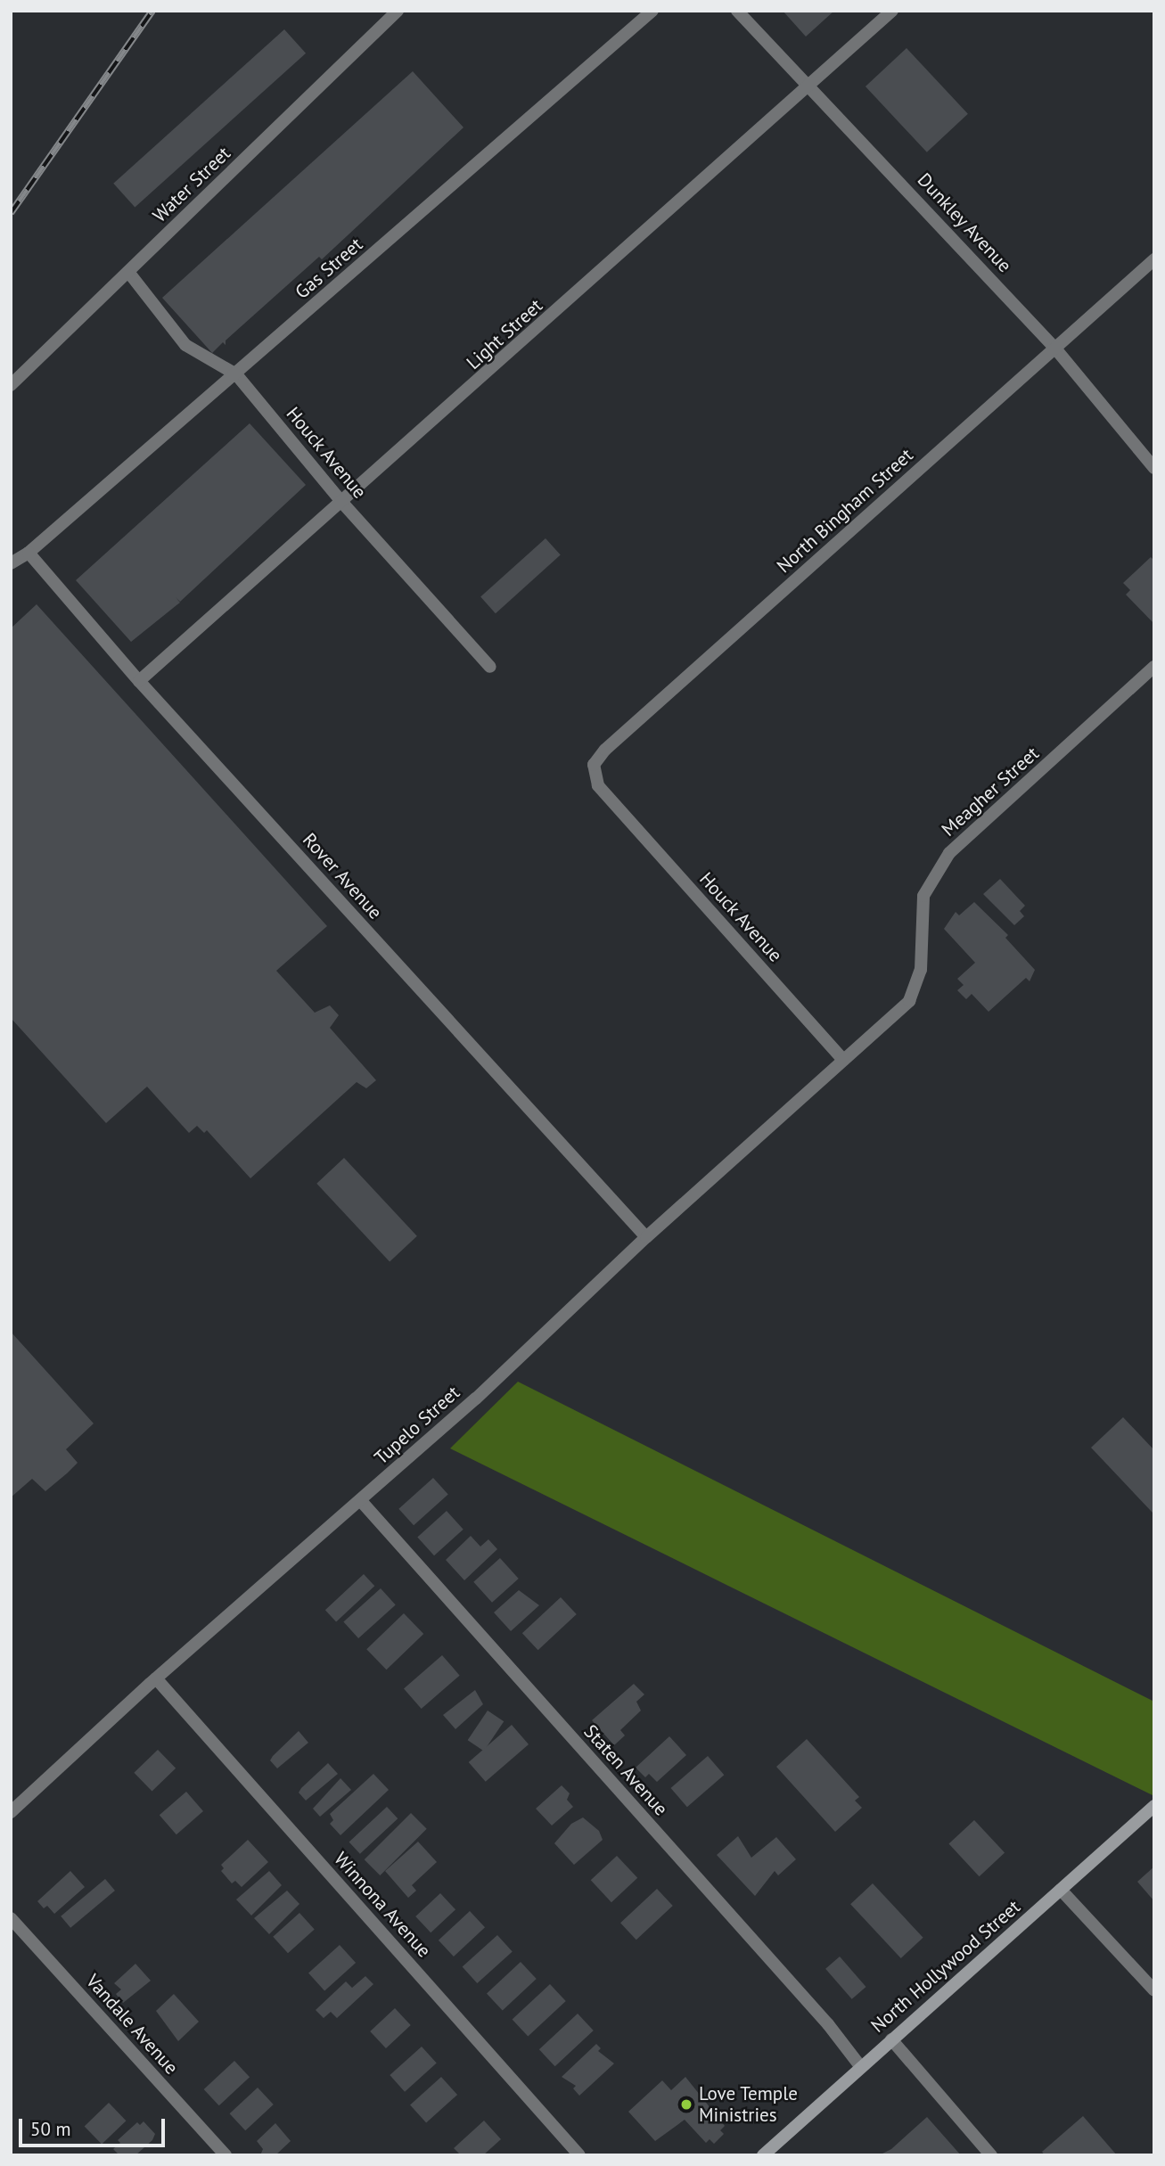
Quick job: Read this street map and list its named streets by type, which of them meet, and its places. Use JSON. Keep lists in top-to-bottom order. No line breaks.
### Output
{"streets":{"main road":["North Hollywood Street"],"street":["Water Street","Dunkley Avenue","Gas Street","Light Street","Houck Avenue","North Bingham Street","Meagher Street","Rover Avenue","Tupelo Street","Staten Avenue","Winnona Avenue","Vandale Avenue"]},"crossings":[["Water Street","Houck Avenue"],["Dunkley Avenue","Light Street"],["Dunkley Avenue","North Bingham Street"],["Gas Street","Houck Avenue"],["Gas Street","Rover Avenue"],["Light Street","Houck Avenue"],["Light Street","Rover Avenue"],["Houck Avenue","North Bingham Street"],["Houck Avenue","Meagher Street"],["Houck Avenue","Tupelo Street"],["Meagher Street","Tupelo Street"],["Rover Avenue","Tupelo Street"],["Tupelo Street","Staten Avenue"],["Tupelo Street","Winnona Avenue"],["Staten Avenue","North Hollywood Street"]],"places":["Love Temple Ministries"],"scale_bar":"50 m"}
